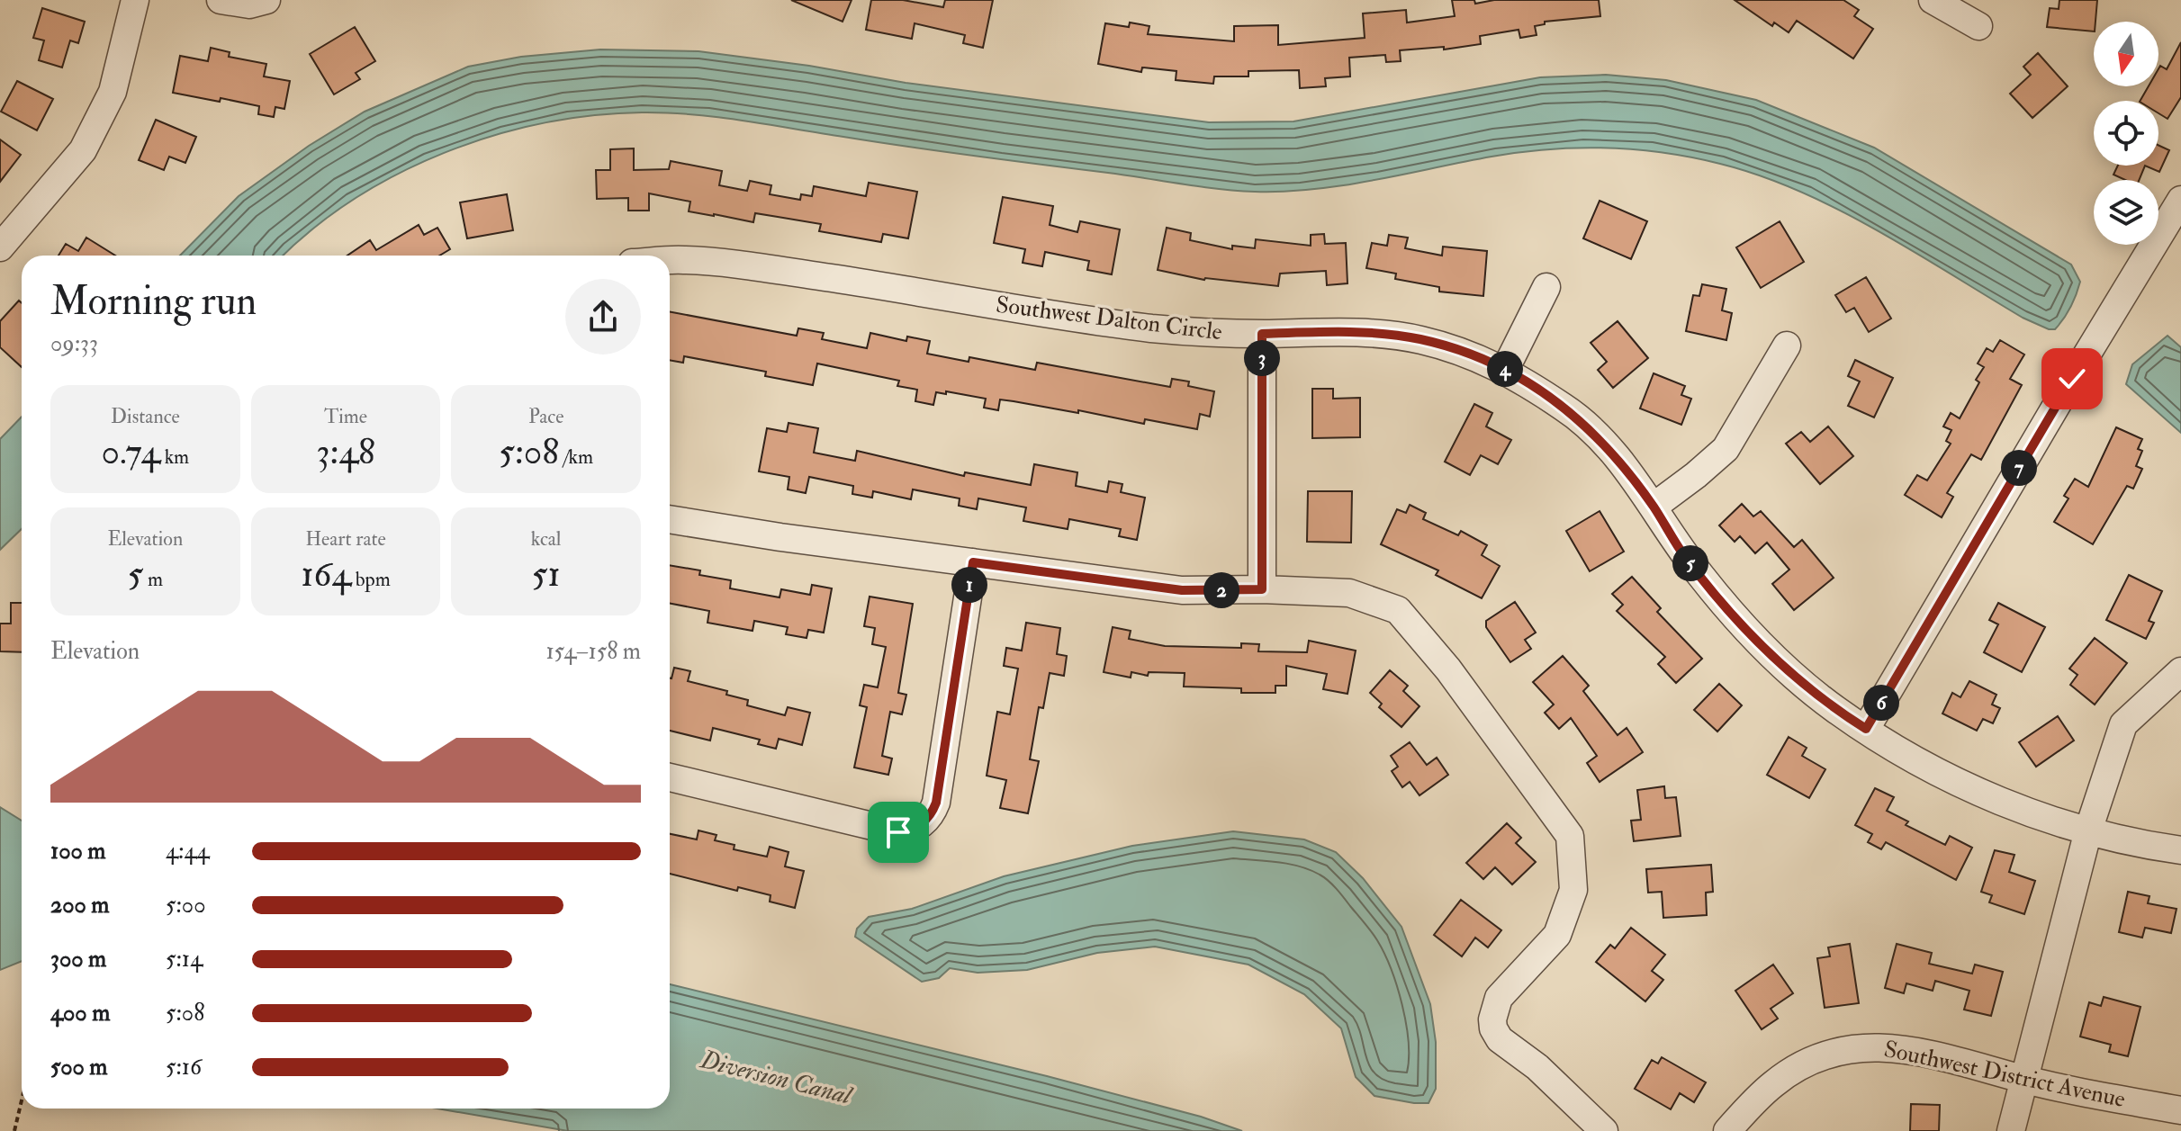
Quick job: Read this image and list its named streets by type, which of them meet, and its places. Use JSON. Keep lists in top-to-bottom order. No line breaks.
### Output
{"streets":{"street":["Southwest Dalton Circle","Southwest District Avenue"]},"water":["Diversion Canal"],"north":"bottom","page":{"heading":["Morning run","09:33"],"pins":["3","4","7","5","1","2","6"],"stats":[["Distance","0.74 km"],["Time","3:48"],["Pace","5:08 /km"],["Elevation","5 m"],["Heart rate","164 bpm"],["kcal","51"]],"chart":["Elevation","154–158 m"],"list":[{"name":"100 m","note":"4:44"},{"name":"200 m","note":"5:00"},{"name":"300 m","note":"5:14"},{"name":"400 m","note":"5:08"},{"name":"500 m","note":"5:16"}]}}
